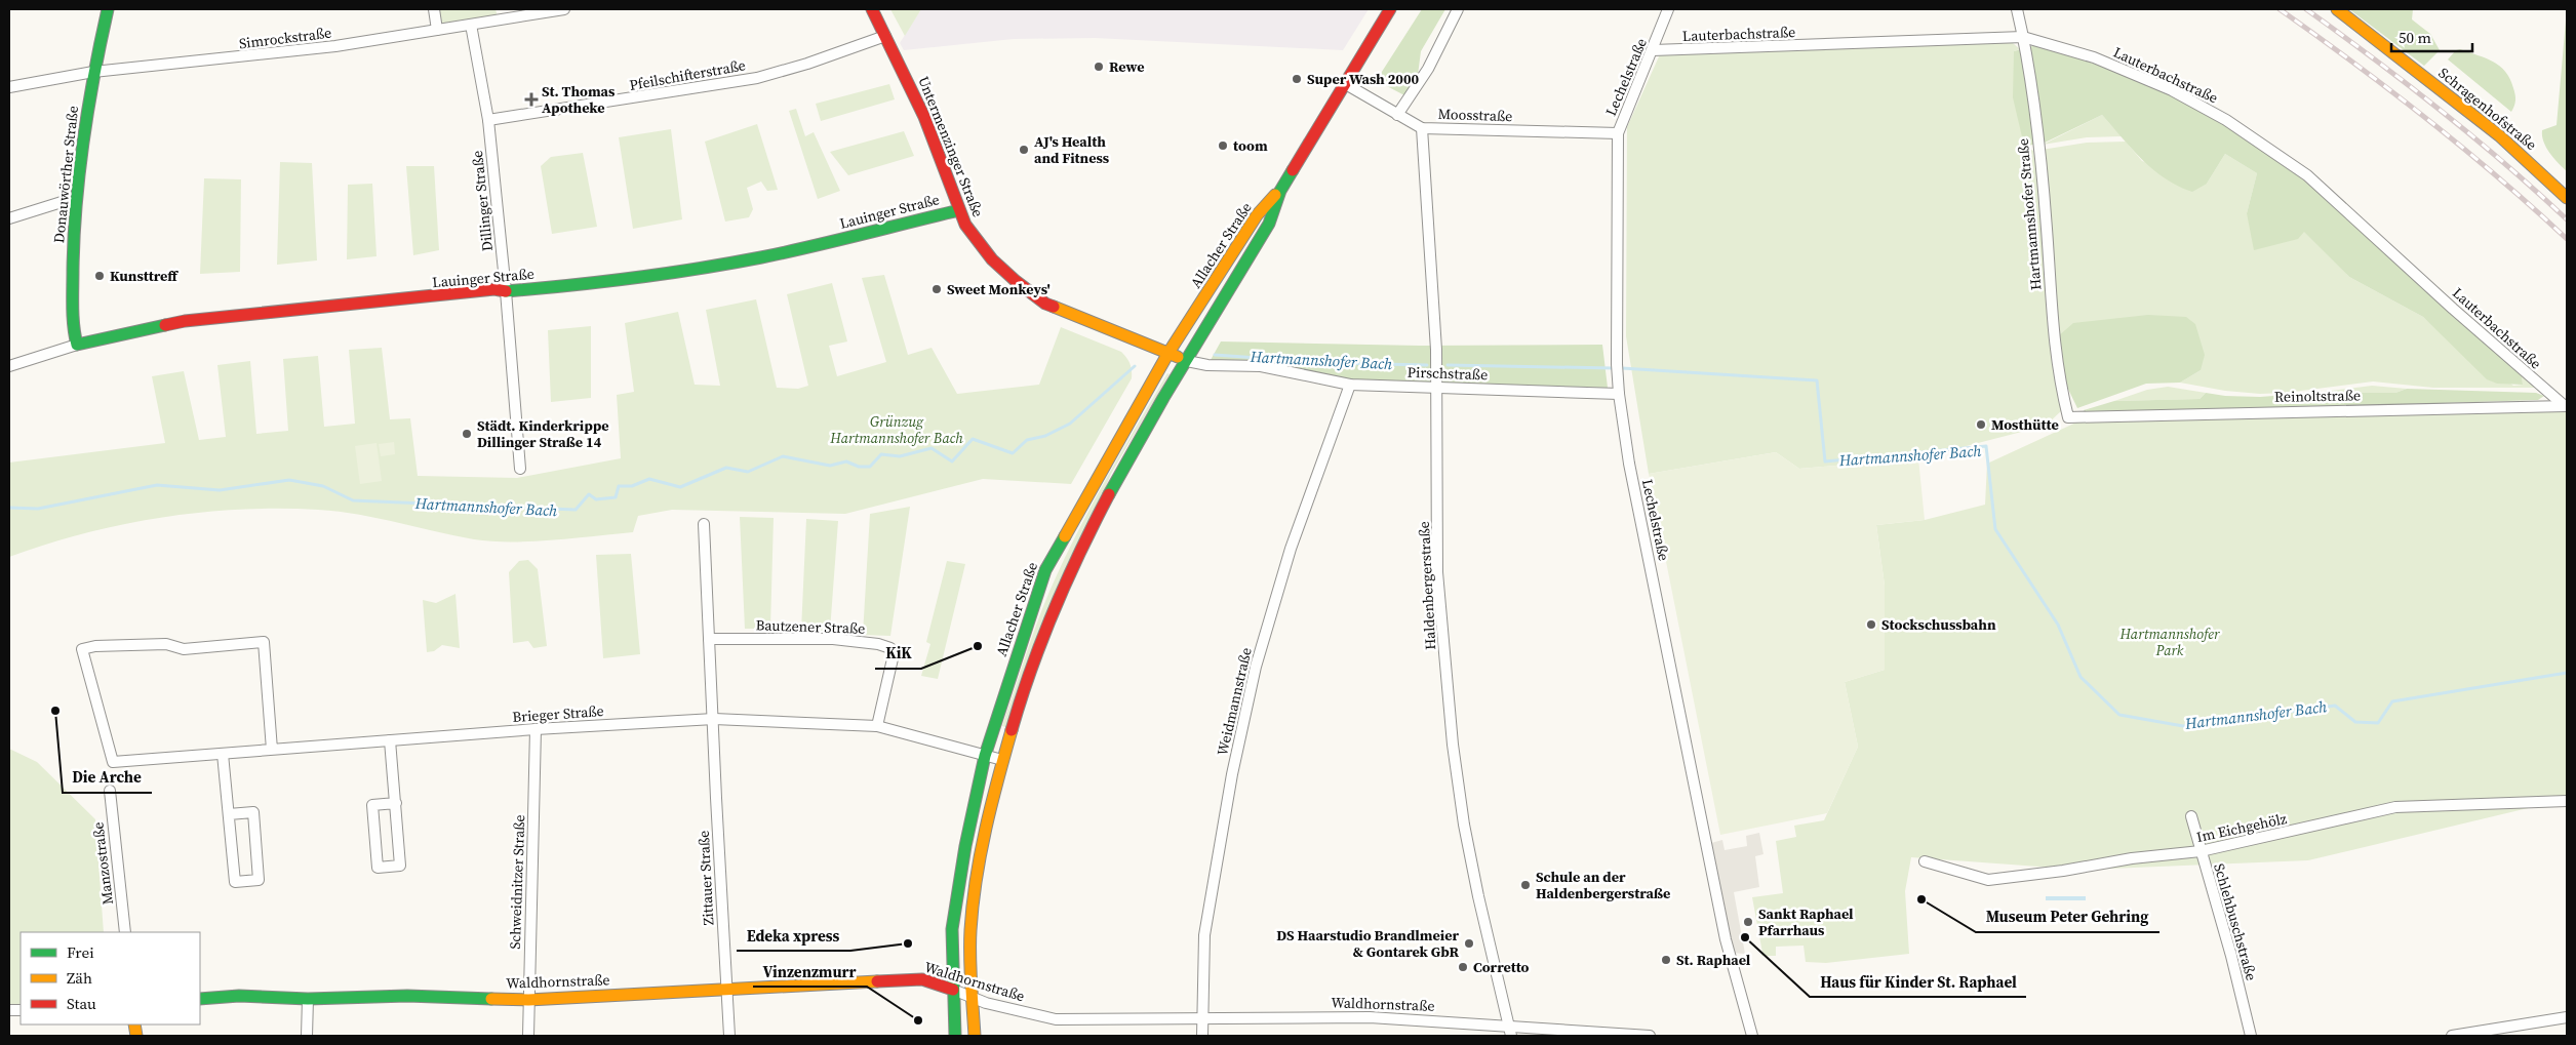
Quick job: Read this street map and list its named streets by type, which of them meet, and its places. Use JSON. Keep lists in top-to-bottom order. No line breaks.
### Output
{"streets":{"street":["Lauterbachstraße","Simrockstraße","Pfeilschifterstraße","Lechelstraße","Schragenhofstraße","Moosstraße","Untermenzinger Straße","Donauwörther Straße","Dillinger Straße","Lauinger Straße","Hartmannshofer Straße","Allacher Straße","Pirschstraße","Reinoltstraße","Haldenbergerstraße","Bautzener Straße","Weidmannstraße","Brieger Straße","Im Eichgehölz","Manzostraße","Zittauer Straße","Schweidnitzer Straße","Schlehbuschstraße","Waldhornstraße"]},"crossings":[["Lauterbachstraße","Lechelstraße"],["Lauterbachstraße","Hartmannshofer Straße"],["Lauterbachstraße","Reinoltstraße"],["Simrockstraße","Donauwörther Straße"],["Simrockstraße","Dillinger Straße"],["Pfeilschifterstraße","Untermenzinger Straße"],["Pfeilschifterstraße","Dillinger Straße"],["Lechelstraße","Moosstraße"],["Lechelstraße","Pirschstraße"],["Moosstraße","Allacher Straße"],["Moosstraße","Haldenbergerstraße"],["Untermenzinger Straße","Lauinger Straße"],["Untermenzinger Straße","Allacher Straße"],["Untermenzinger Straße","Pirschstraße"],["Donauwörther Straße","Lauinger Straße"],["Dillinger Straße","Lauinger Straße"],["Hartmannshofer Straße","Reinoltstraße"],["Allacher Straße","Pirschstraße"],["Allacher Straße","Brieger Straße"],["Allacher Straße","Waldhornstraße"],["Pirschstraße","Haldenbergerstraße"],["Pirschstraße","Weidmannstraße"],["Haldenbergerstraße","Waldhornstraße"],["Bautzener Straße","Brieger Straße"],["Weidmannstraße","Waldhornstraße"],["Brieger Straße","Zittauer Straße"],["Brieger Straße","Schweidnitzer Straße"],["Im Eichgehölz","Schlehbuschstraße"],["Zittauer Straße","Waldhornstraße"],["Schweidnitzer Straße","Waldhornstraße"]],"water":["Hartmannshofer Bach"],"parks":["Grünzug Hartmannshofer Bach","Hartmannshofer Park"],"places":{"other":["Rewe","Super Wash 2000","toom","AJ's Health and Fitness","Kunsttreff","Sweet Monkeys'","Mosthütte","Städt. Kinderkrippe Dillinger Straße 14","Stockschussbahn","KiK","Die Arche","Schule an der Haldenbergerstraße","Museum Peter Gehring","Sankt Raphael Pfarrhaus","Haus für Kinder St. Raphael","Edeka xpress","DS Haarstudio Brandlmeier & Gontarek GbR","St. Raphael","Corretto","Vinzenzmurr"],"health":["St. Thomas Apotheke"]},"legend":["Frei","Zäh","Stau"],"scale_bar":"50 m"}
